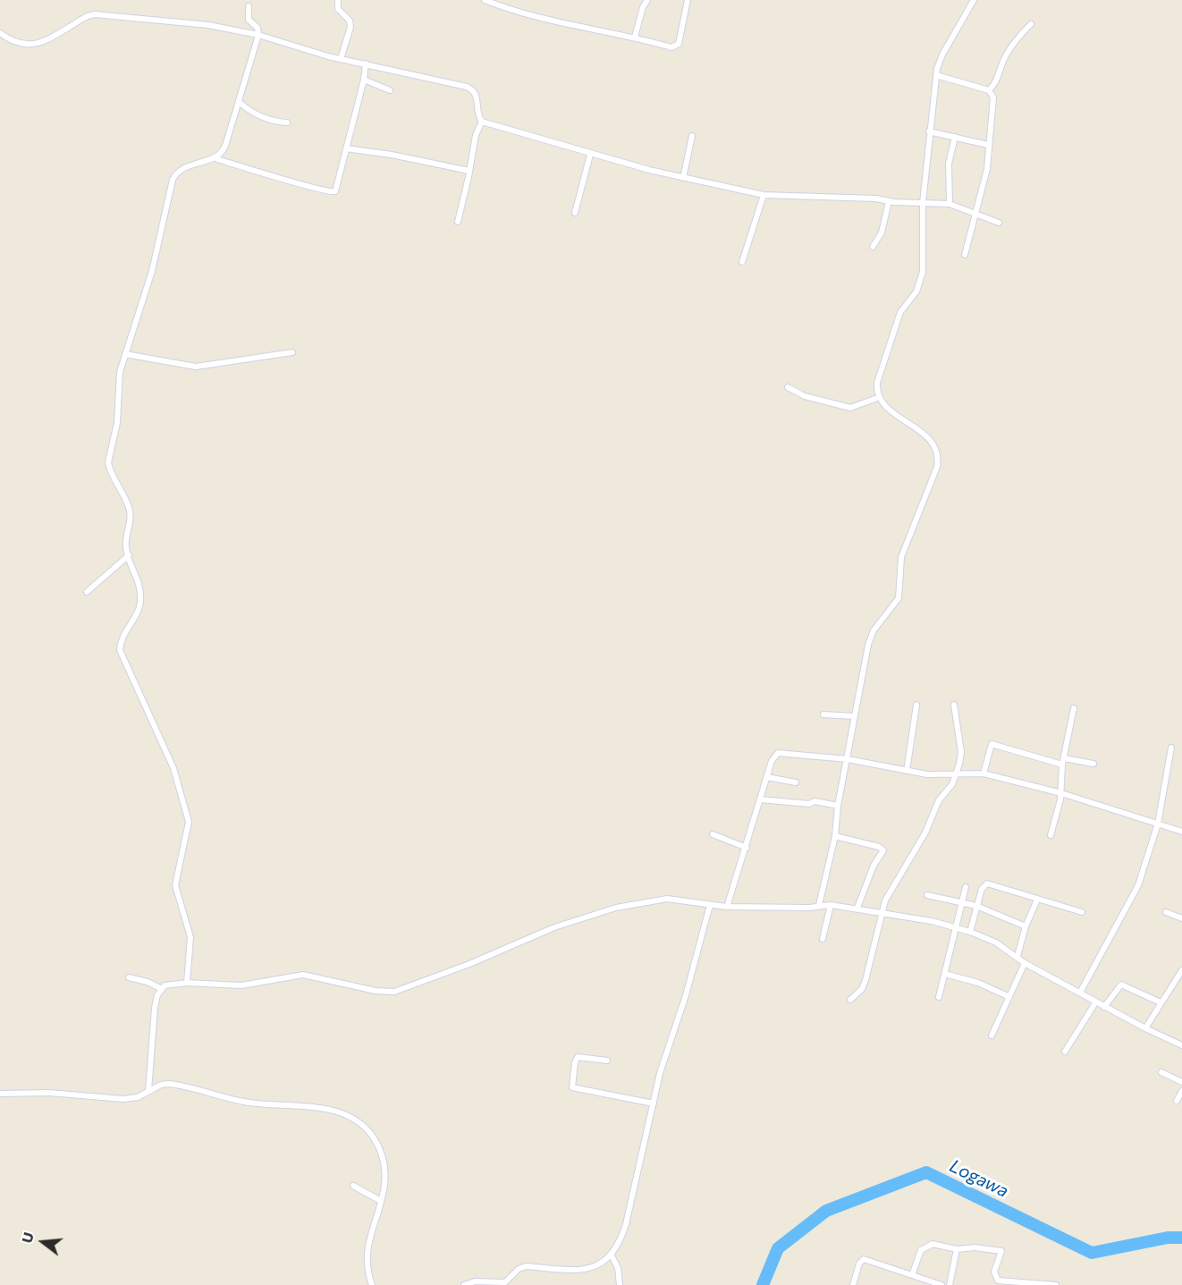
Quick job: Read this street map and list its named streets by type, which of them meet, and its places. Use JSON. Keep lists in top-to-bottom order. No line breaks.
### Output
{"water":["Logawa"],"north":"left"}
